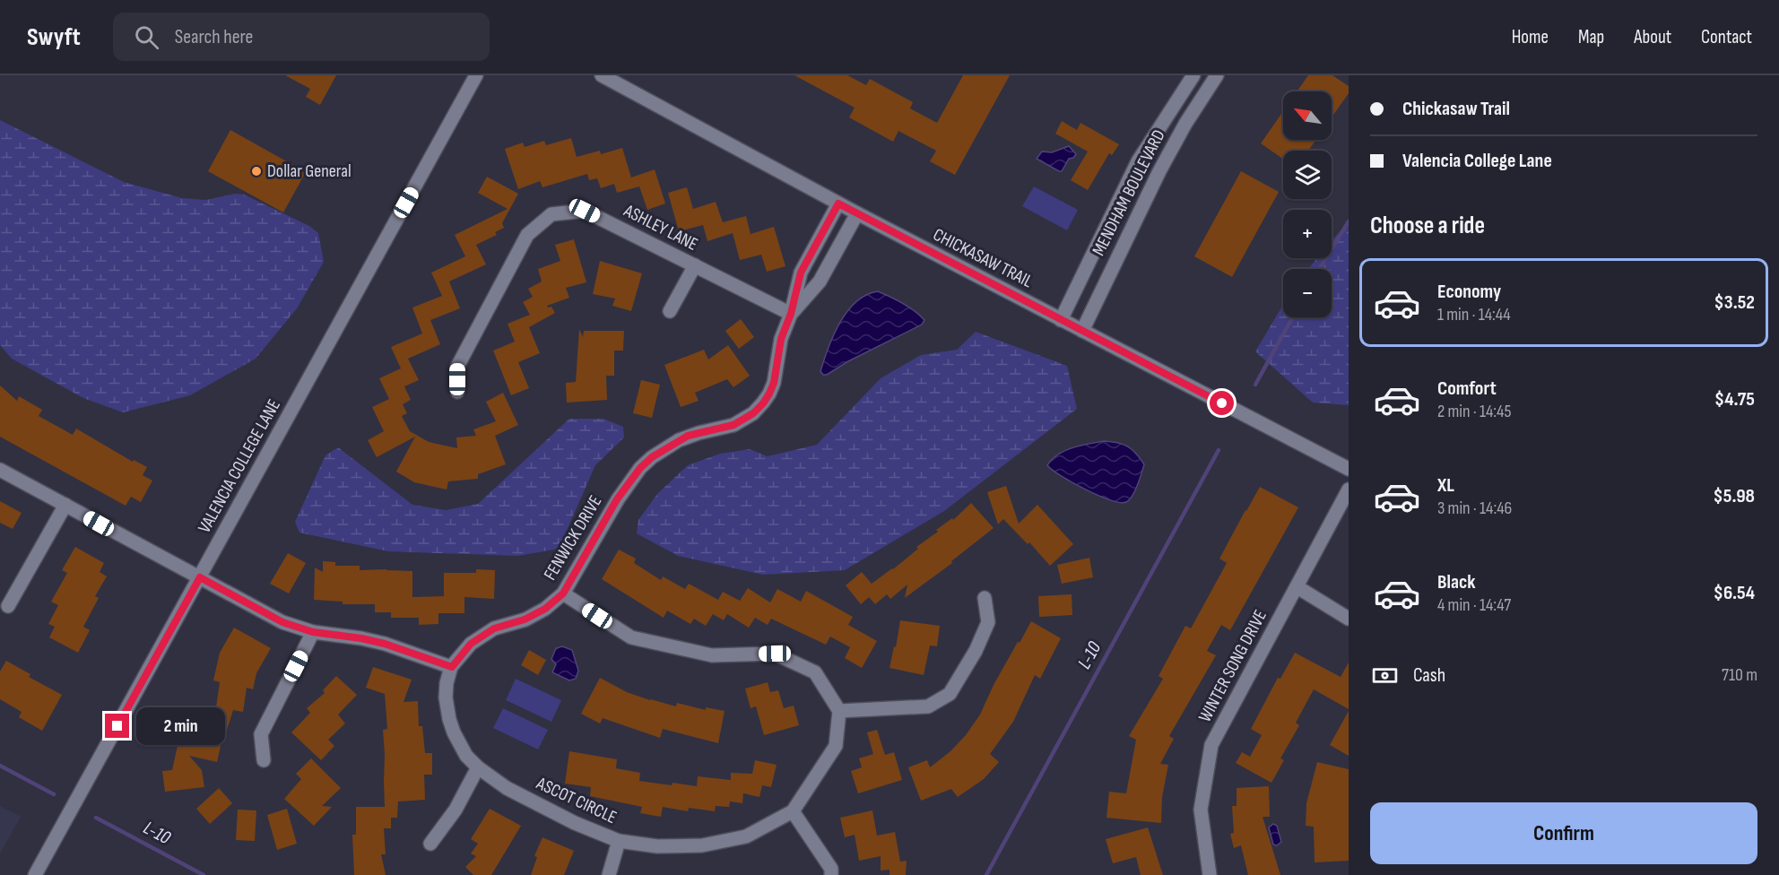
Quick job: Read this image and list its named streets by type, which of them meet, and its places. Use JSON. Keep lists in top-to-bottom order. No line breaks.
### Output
{"streets":{"street":["MENDHAM BOULEVARD","ASHLEY LANE","CHICKASAW TRAIL","VALENCIA COLLEGE LANE","FENWICK DRIVE","WINTER SONG DRIVE","ASCOT CIRCLE"]},"crossings":[["MENDHAM BOULEVARD","CHICKASAW TRAIL"],["ASHLEY LANE","FENWICK DRIVE"],["CHICKASAW TRAIL","FENWICK DRIVE"],["FENWICK DRIVE","ASCOT CIRCLE"]],"water":["L-10"],"places":["Dollar General"],"north":"top left","page":{"header":"Swyft","search":"Search here","nav":["Home","Map","About","Contact"],"banner":["Chickasaw Trail","Valencia College Lane"],"map_buttons":["+","−"],"heading":"Choose a ride","list":[{"name":"Economy","note":"1 min · 14:44","value":"$3.52"},{"name":"Comfort","note":"2 min · 14:45","value":"$4.75"},{"name":"XL","note":"3 min · 14:46","value":"$5.98"},{"name":"Black","note":"4 min · 14:47","value":"$6.54"}],"pay":["Cash","710 m"],"bubble":"2 min","buttons":"Confirm"}}
